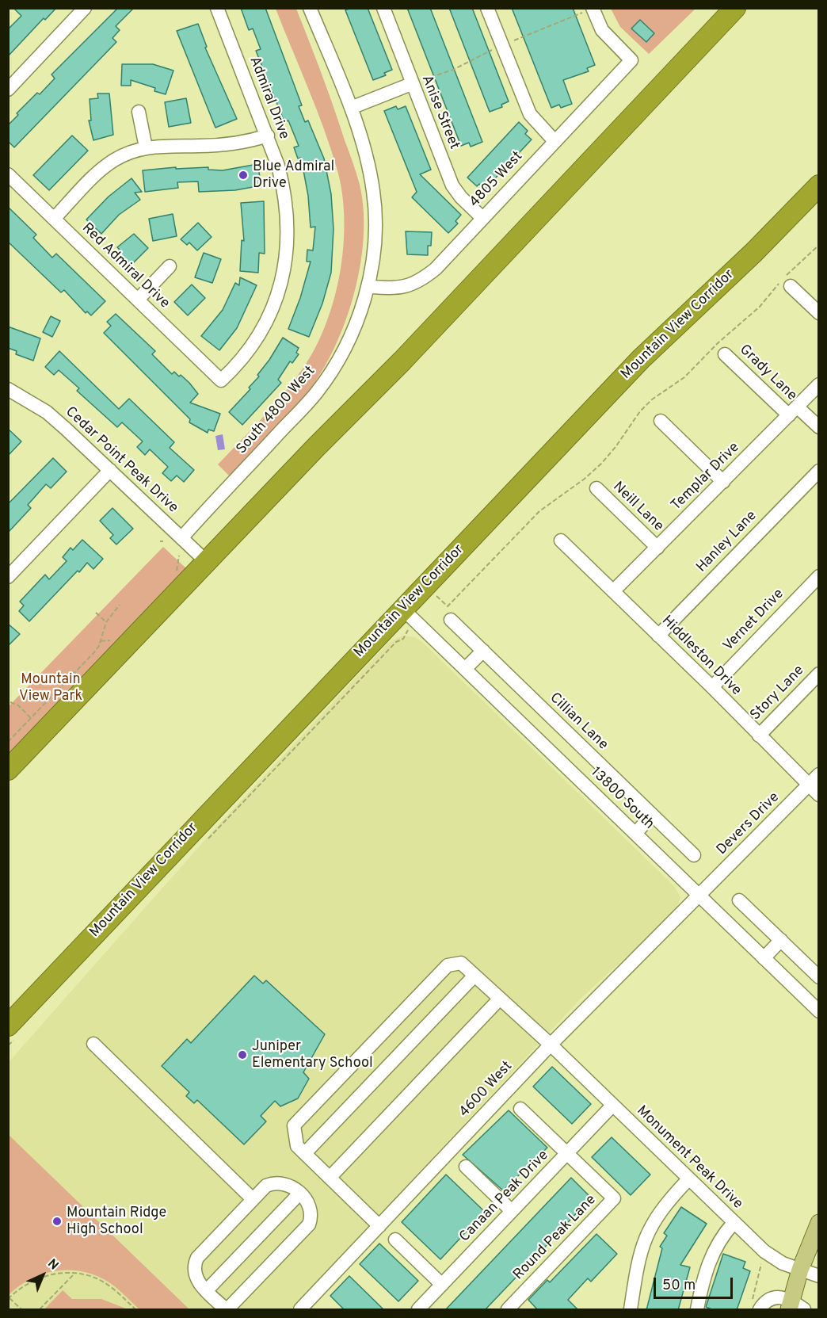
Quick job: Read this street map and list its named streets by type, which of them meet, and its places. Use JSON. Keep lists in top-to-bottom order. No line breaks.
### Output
{"streets":{"highway":["Mountain View Corridor"],"street":["Admiral Drive","Anise Street","4805 West","Red Admiral Drive","Grady Lane","South 4800 West","Cedar Point Peak Drive","Templar Drive","Neill Lane","Hanley Lane","Vernet Drive","Hiddleston Drive","Story Lane","Cillian Lane","13800 South","Devers Drive","4600 West","Monument Peak Drive","Canaan Peak Drive","Round Peak Lane"]},"crossings":[["Admiral Drive","Red Admiral Drive"],["Anise Street","4805 West"],["4805 West","South 4800 West"],["Mountain View Corridor","13800 South"],["Grady Lane","Templar Drive"],["South 4800 West","Cedar Point Peak Drive"],["Templar Drive","Neill Lane"],["Templar Drive","Hiddleston Drive"],["Hanley Lane","Hiddleston Drive"],["Vernet Drive","Hiddleston Drive"],["Hiddleston Drive","Story Lane"],["Hiddleston Drive","Devers Drive"],["13800 South","Devers Drive"],["13800 South","4600 West"],["Devers Drive","4600 West"],["4600 West","Monument Peak Drive"],["Monument Peak Drive","Canaan Peak Drive"],["Canaan Peak Drive","Round Peak Lane"]],"parks":["Mountain View Park"],"places":["Blue Admiral Drive","Juniper Elementary School","Mountain Ridge High School"],"scale_bar":"50 m","north":"top right"}
